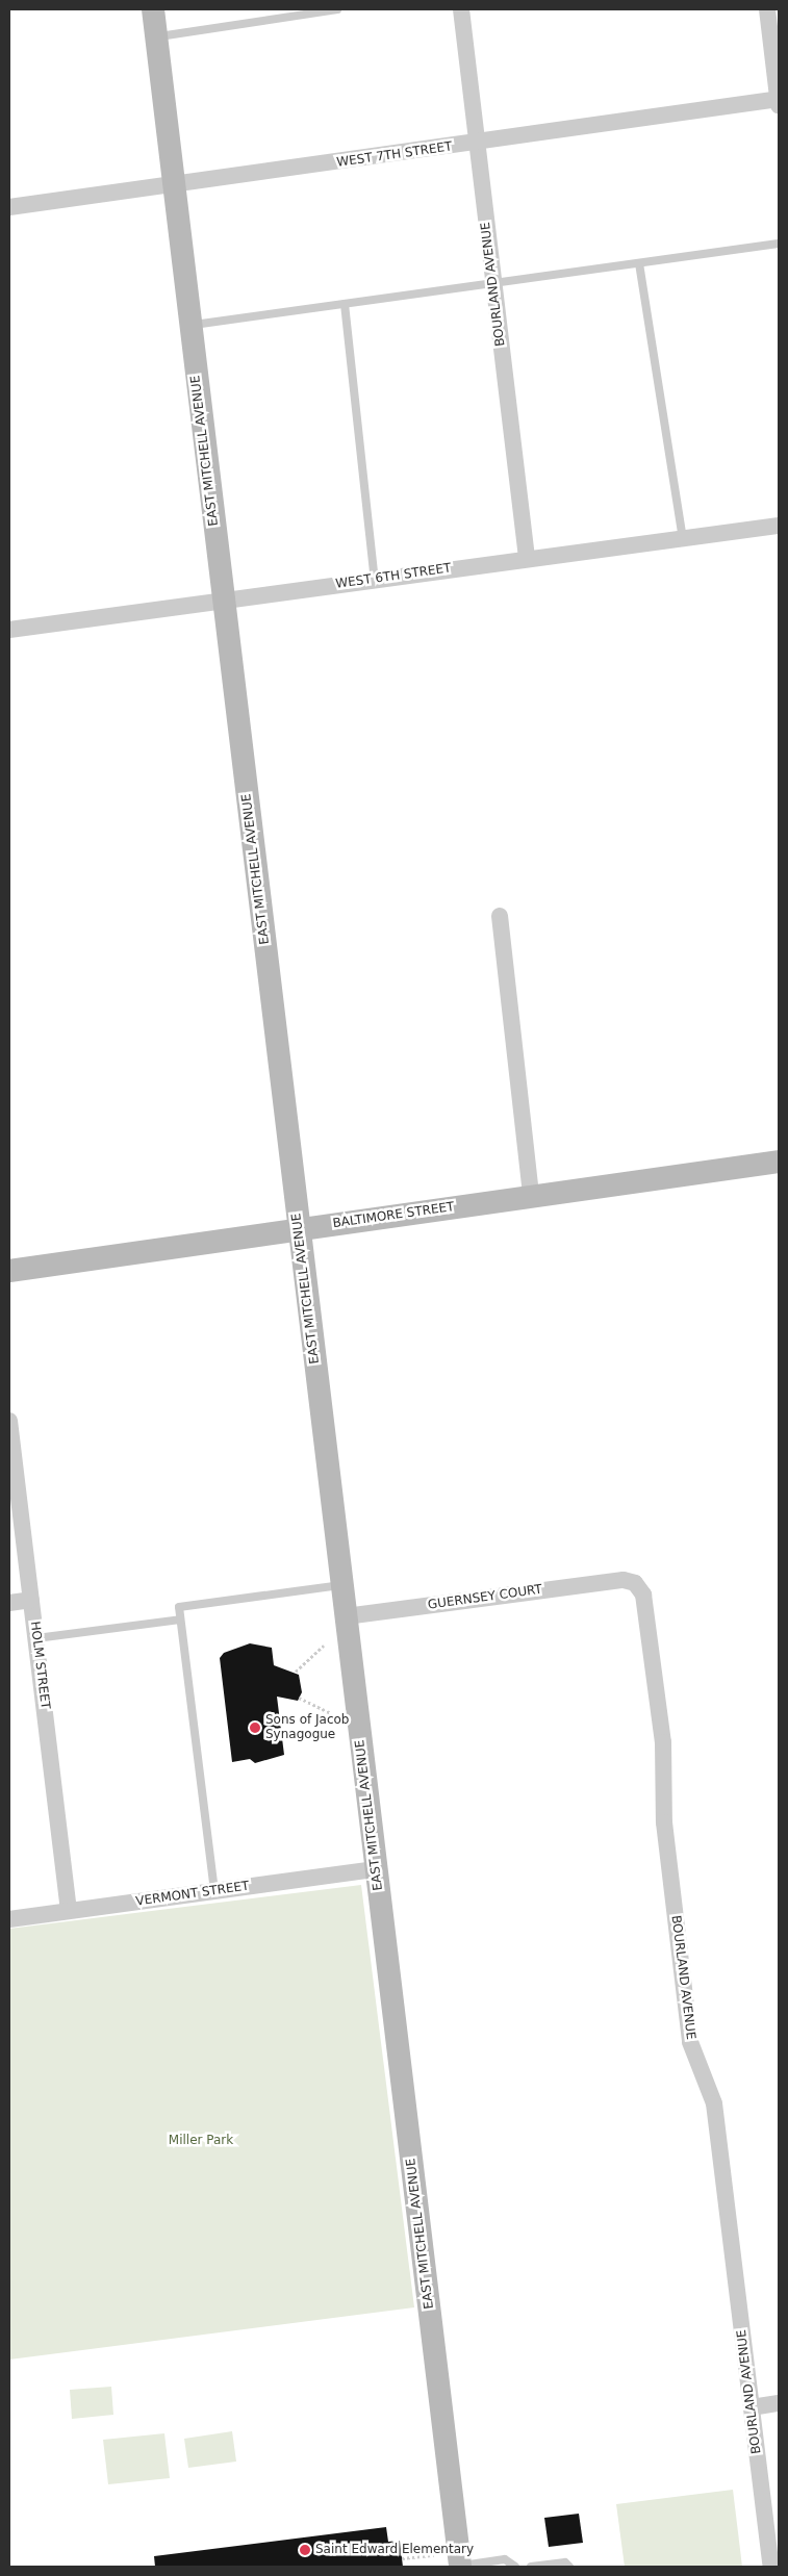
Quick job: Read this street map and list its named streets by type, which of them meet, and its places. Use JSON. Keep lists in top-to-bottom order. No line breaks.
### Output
{"streets":{"street":["WEST 7TH STREET","BOURLAND AVENUE","EAST MITCHELL AVENUE","WEST 6TH STREET","BALTIMORE STREET","GUERNSEY COURT","HOLM STREET","VERMONT STREET"]},"crossings":[["WEST 7TH STREET","BOURLAND AVENUE"],["WEST 7TH STREET","EAST MITCHELL AVENUE"],["BOURLAND AVENUE","WEST 6TH STREET"],["BOURLAND AVENUE","GUERNSEY COURT"],["EAST MITCHELL AVENUE","WEST 6TH STREET"],["EAST MITCHELL AVENUE","BALTIMORE STREET"],["EAST MITCHELL AVENUE","GUERNSEY COURT"],["EAST MITCHELL AVENUE","VERMONT STREET"],["HOLM STREET","VERMONT STREET"]],"parks":["Miller Park"],"places":["Sons of Jacob Synagogue","Saint Edward Elementary"]}
